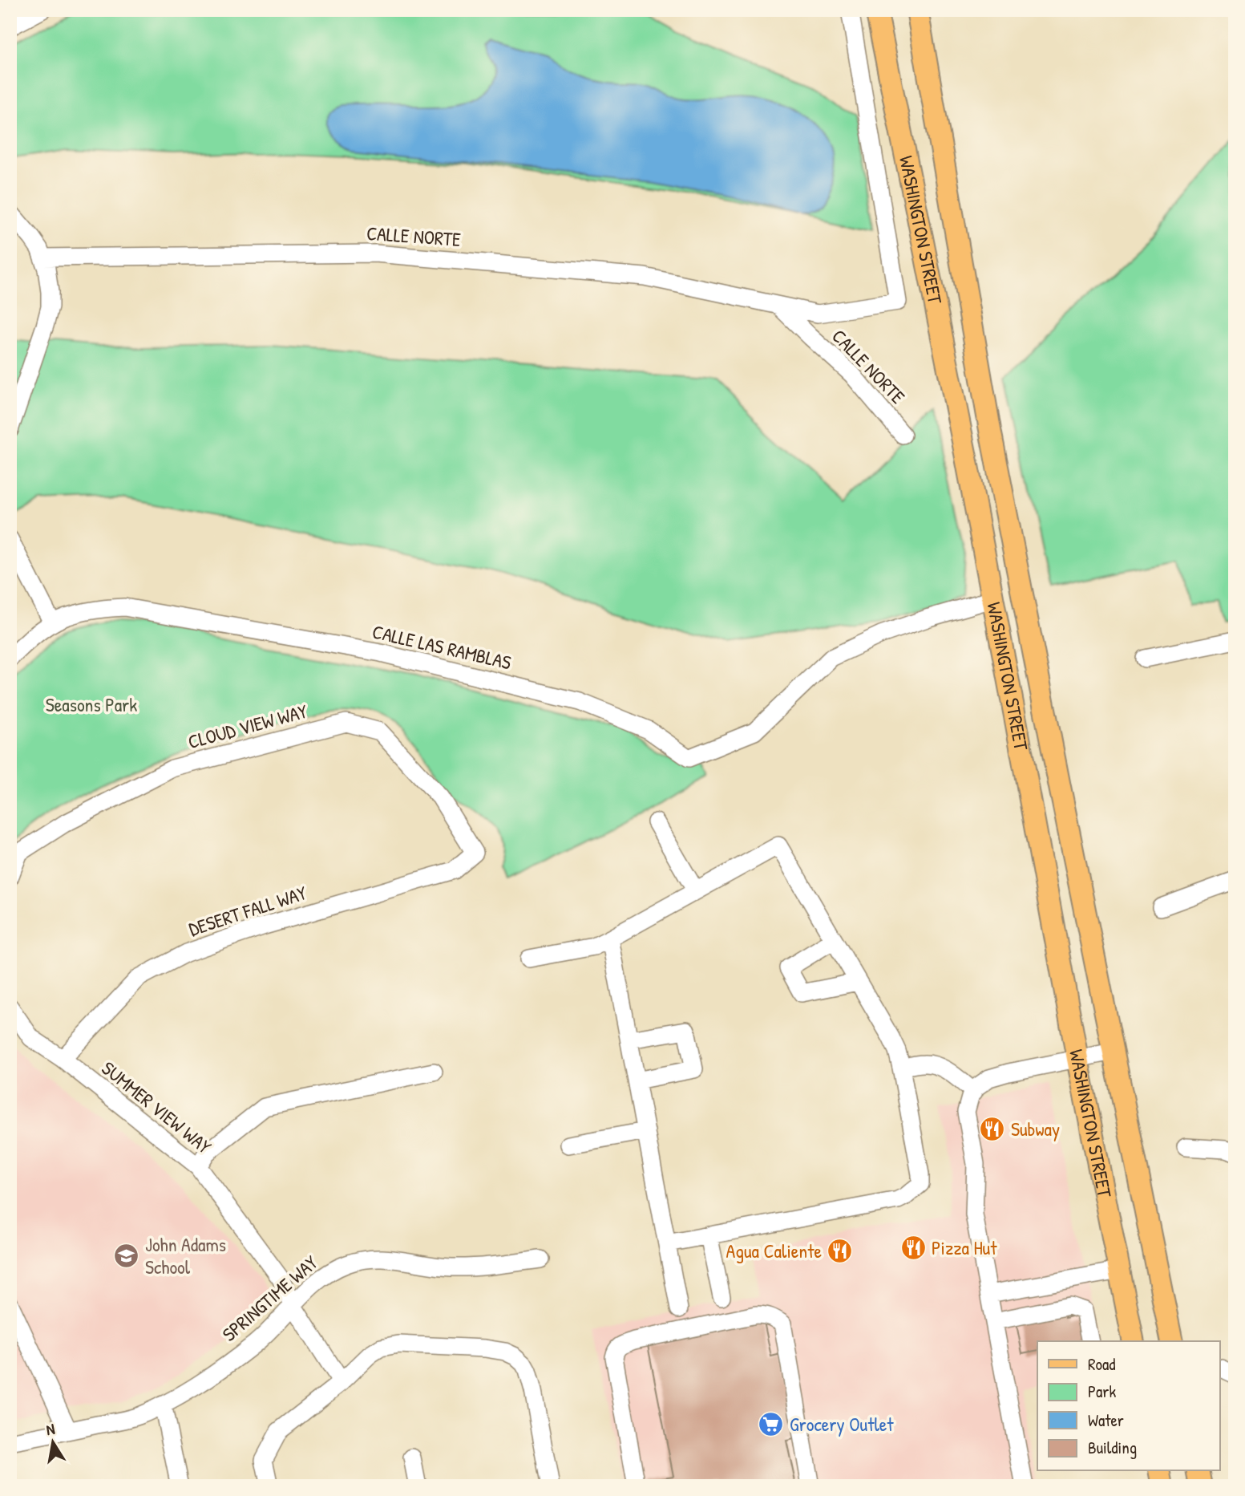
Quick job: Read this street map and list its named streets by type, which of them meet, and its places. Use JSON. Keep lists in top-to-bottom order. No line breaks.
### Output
{"streets":{"main road":["WASHINGTON STREET"],"street":["CALLE NORTE","CALLE LAS RAMBLAS","CLOUD VIEW WAY","DESERT FALL WAY","SUMMER VIEW WAY","SPRINGTIME WAY"]},"crossings":[["WASHINGTON STREET","CALLE LAS RAMBLAS"],["CLOUD VIEW WAY","DESERT FALL WAY"],["DESERT FALL WAY","SUMMER VIEW WAY"],["SUMMER VIEW WAY","SPRINGTIME WAY"]],"parks":["Seasons Park"],"places":{"restaurant":["Subway","Pizza Hut","Agua Caliente"],"school or university":["John Adams School"],"supermarket":["Grocery Outlet"]},"legend":["Road","Park","Water","Building"],"north":"top"}
